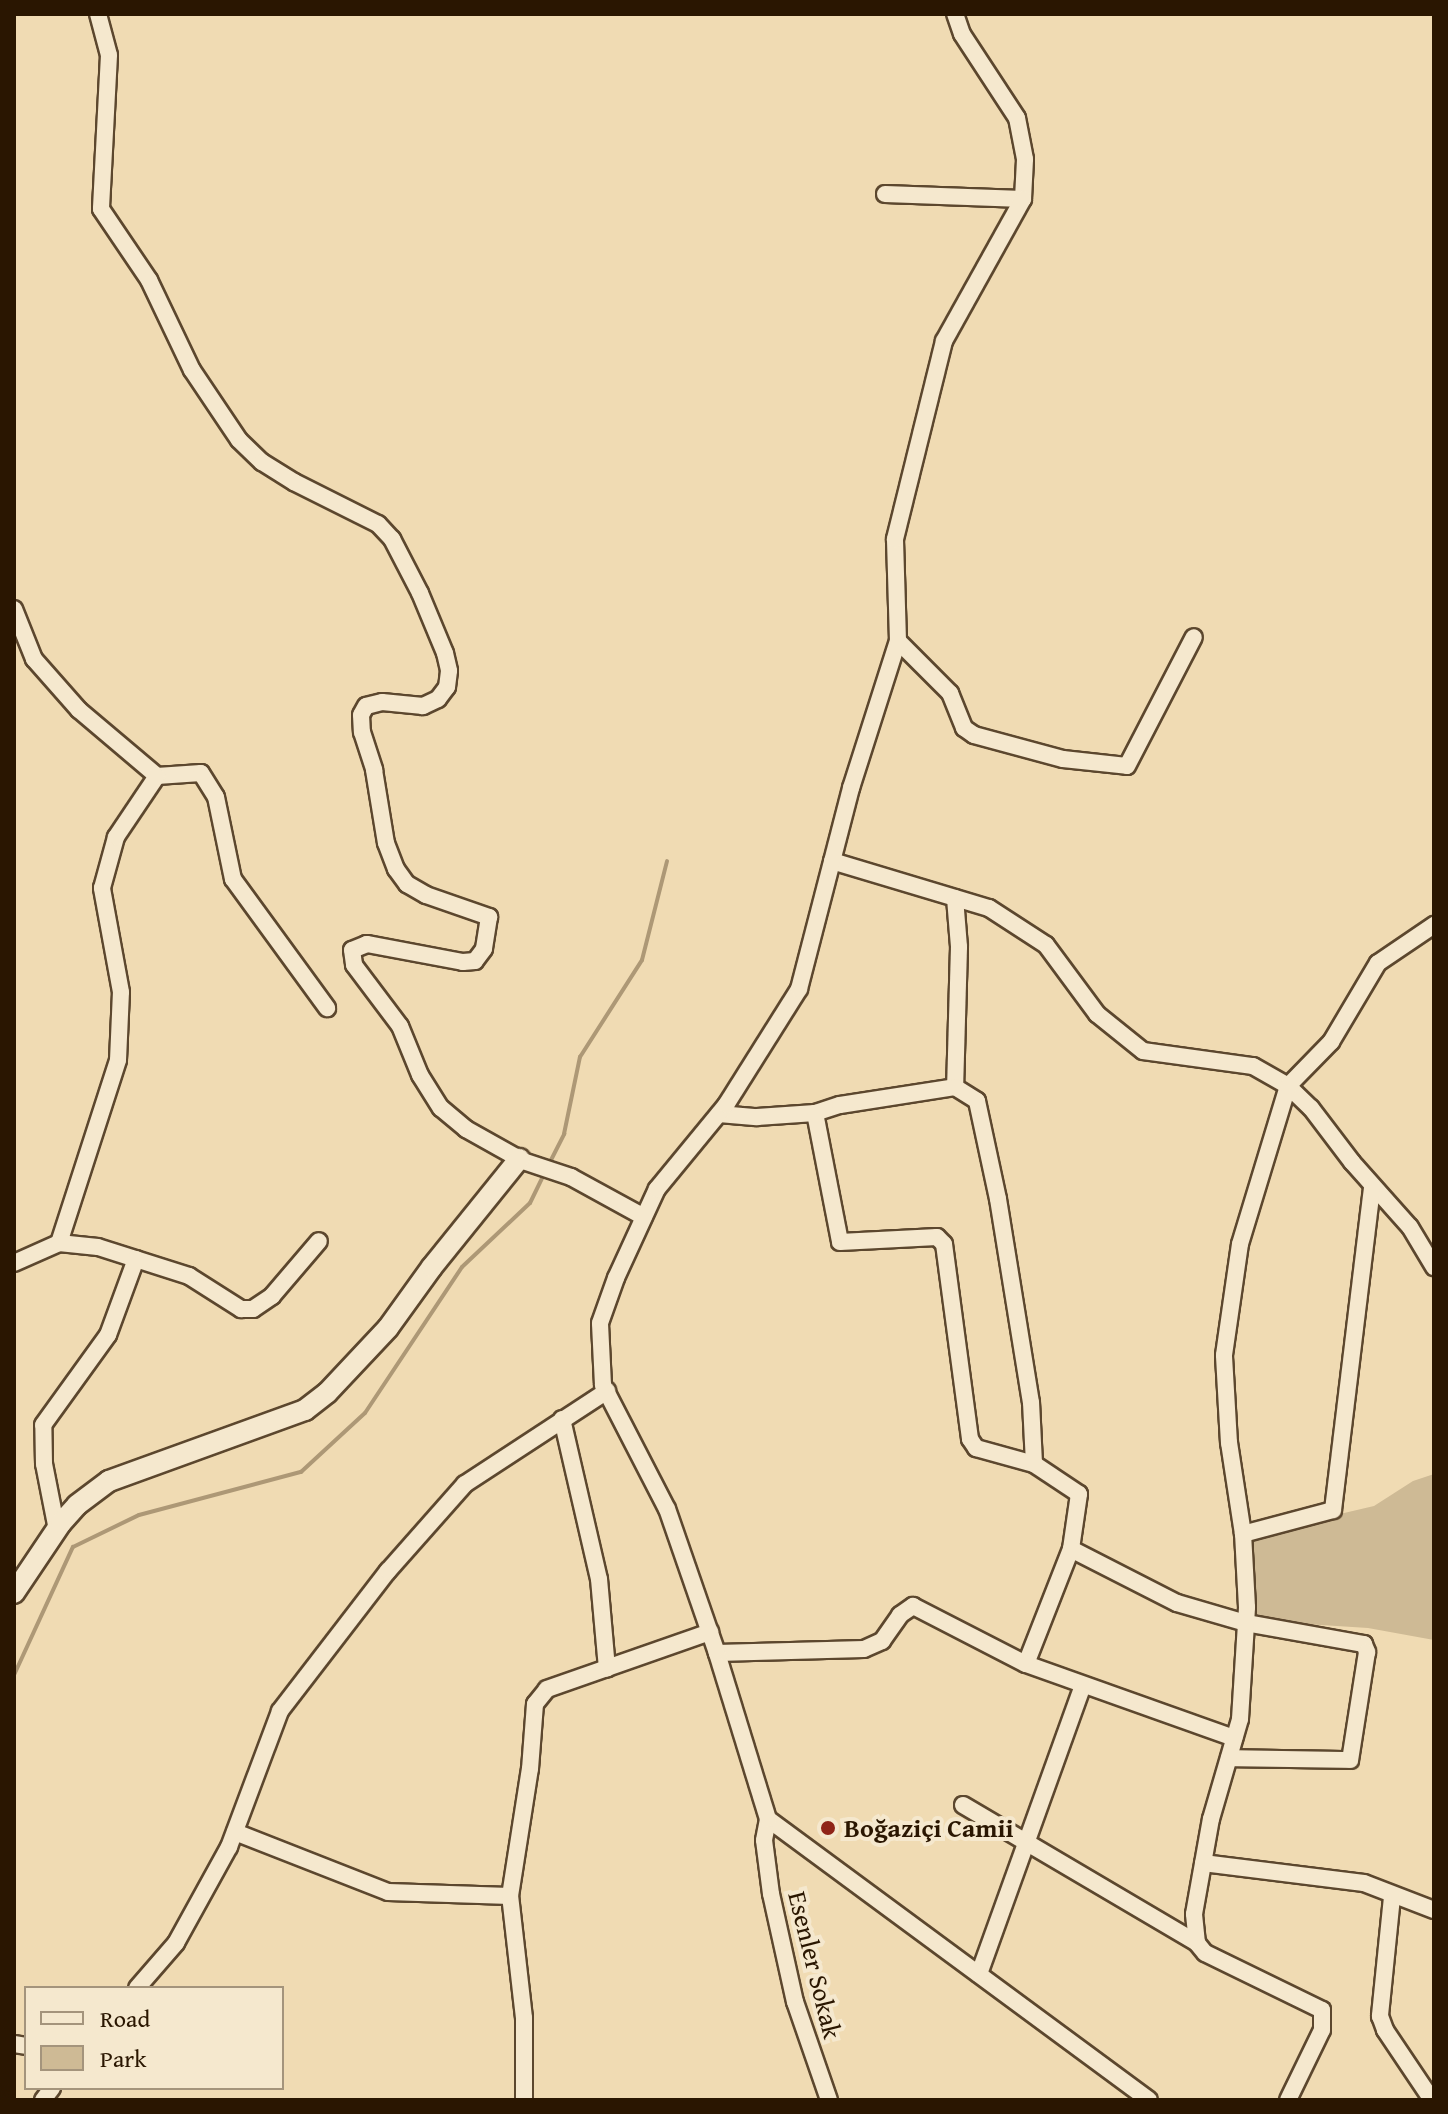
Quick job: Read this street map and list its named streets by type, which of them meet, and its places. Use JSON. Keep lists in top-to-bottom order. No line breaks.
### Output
{"streets":{"street":["Esenler Sokak"]},"places":["Boğaziçi Camii"],"legend":["Road","Park"]}
